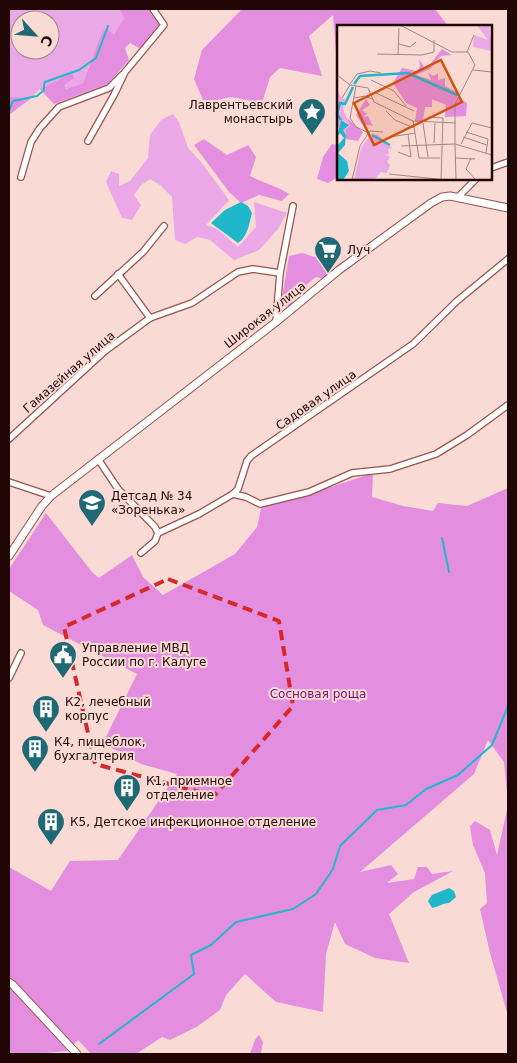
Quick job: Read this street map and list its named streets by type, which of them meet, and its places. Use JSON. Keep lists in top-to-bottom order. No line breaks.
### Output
{"streets":{"street":["Широкая улица","Гамазейная улица","Садовая улица"]},"parks":["Сосновая роща"],"places":{"place":["Лаврентьевский монастырь"],"supermarket":["Луч"],"school or university":["Детсад № 34 «Зоренька»"],"public building":["Управление МВД России по г. Калуге"],"building":["К2, лечебный корпус","К4, пищеблок, бухгалтерия","К1, приемное отделение","К5, Детское инфекционное отделение"]},"north":"bottom right"}
